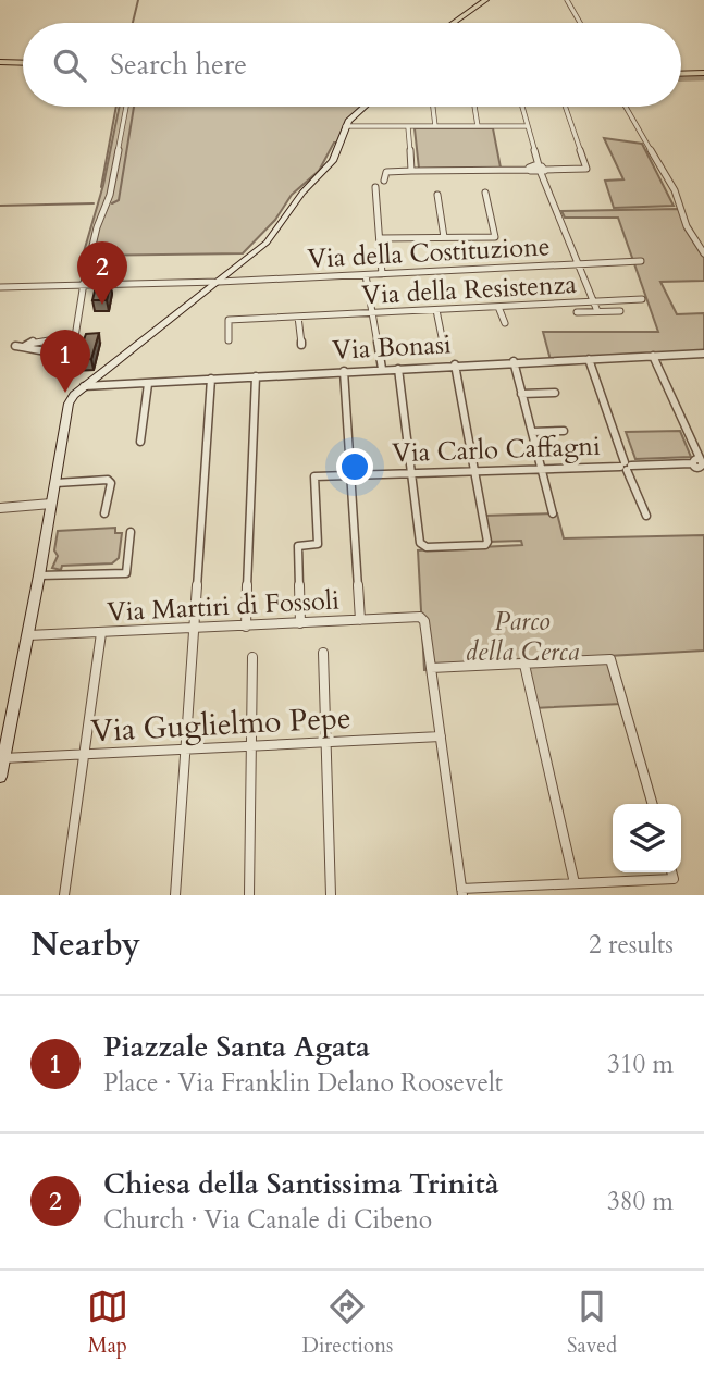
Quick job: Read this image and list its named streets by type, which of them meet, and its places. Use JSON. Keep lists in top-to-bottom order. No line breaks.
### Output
{"streets":{"street":["Via della Costituzione","Via della Resistenza","Via Bonasi","Via Carlo Caffagni","Via Martiri di Fossoli","Via Guglielmo Pepe"]},"crossings":[["Via Carlo Caffagni","Via Martiri di Fossoli"]],"parks":["Parco della Cerca"],"page":{"search":"Search here","pins":["2","1"],"heading":["Nearby","2 results"],"list":[{"mark":"1","name":"Piazzale Santa Agata","note":"Place · Via Franklin Delano Roosevelt","value":"310 m"},{"mark":"2","name":"Chiesa della Santissima Trinità","note":"Church · Via Canale di Cibeno","value":"380 m"}],"nav":["Map","Directions","Saved"]}}
